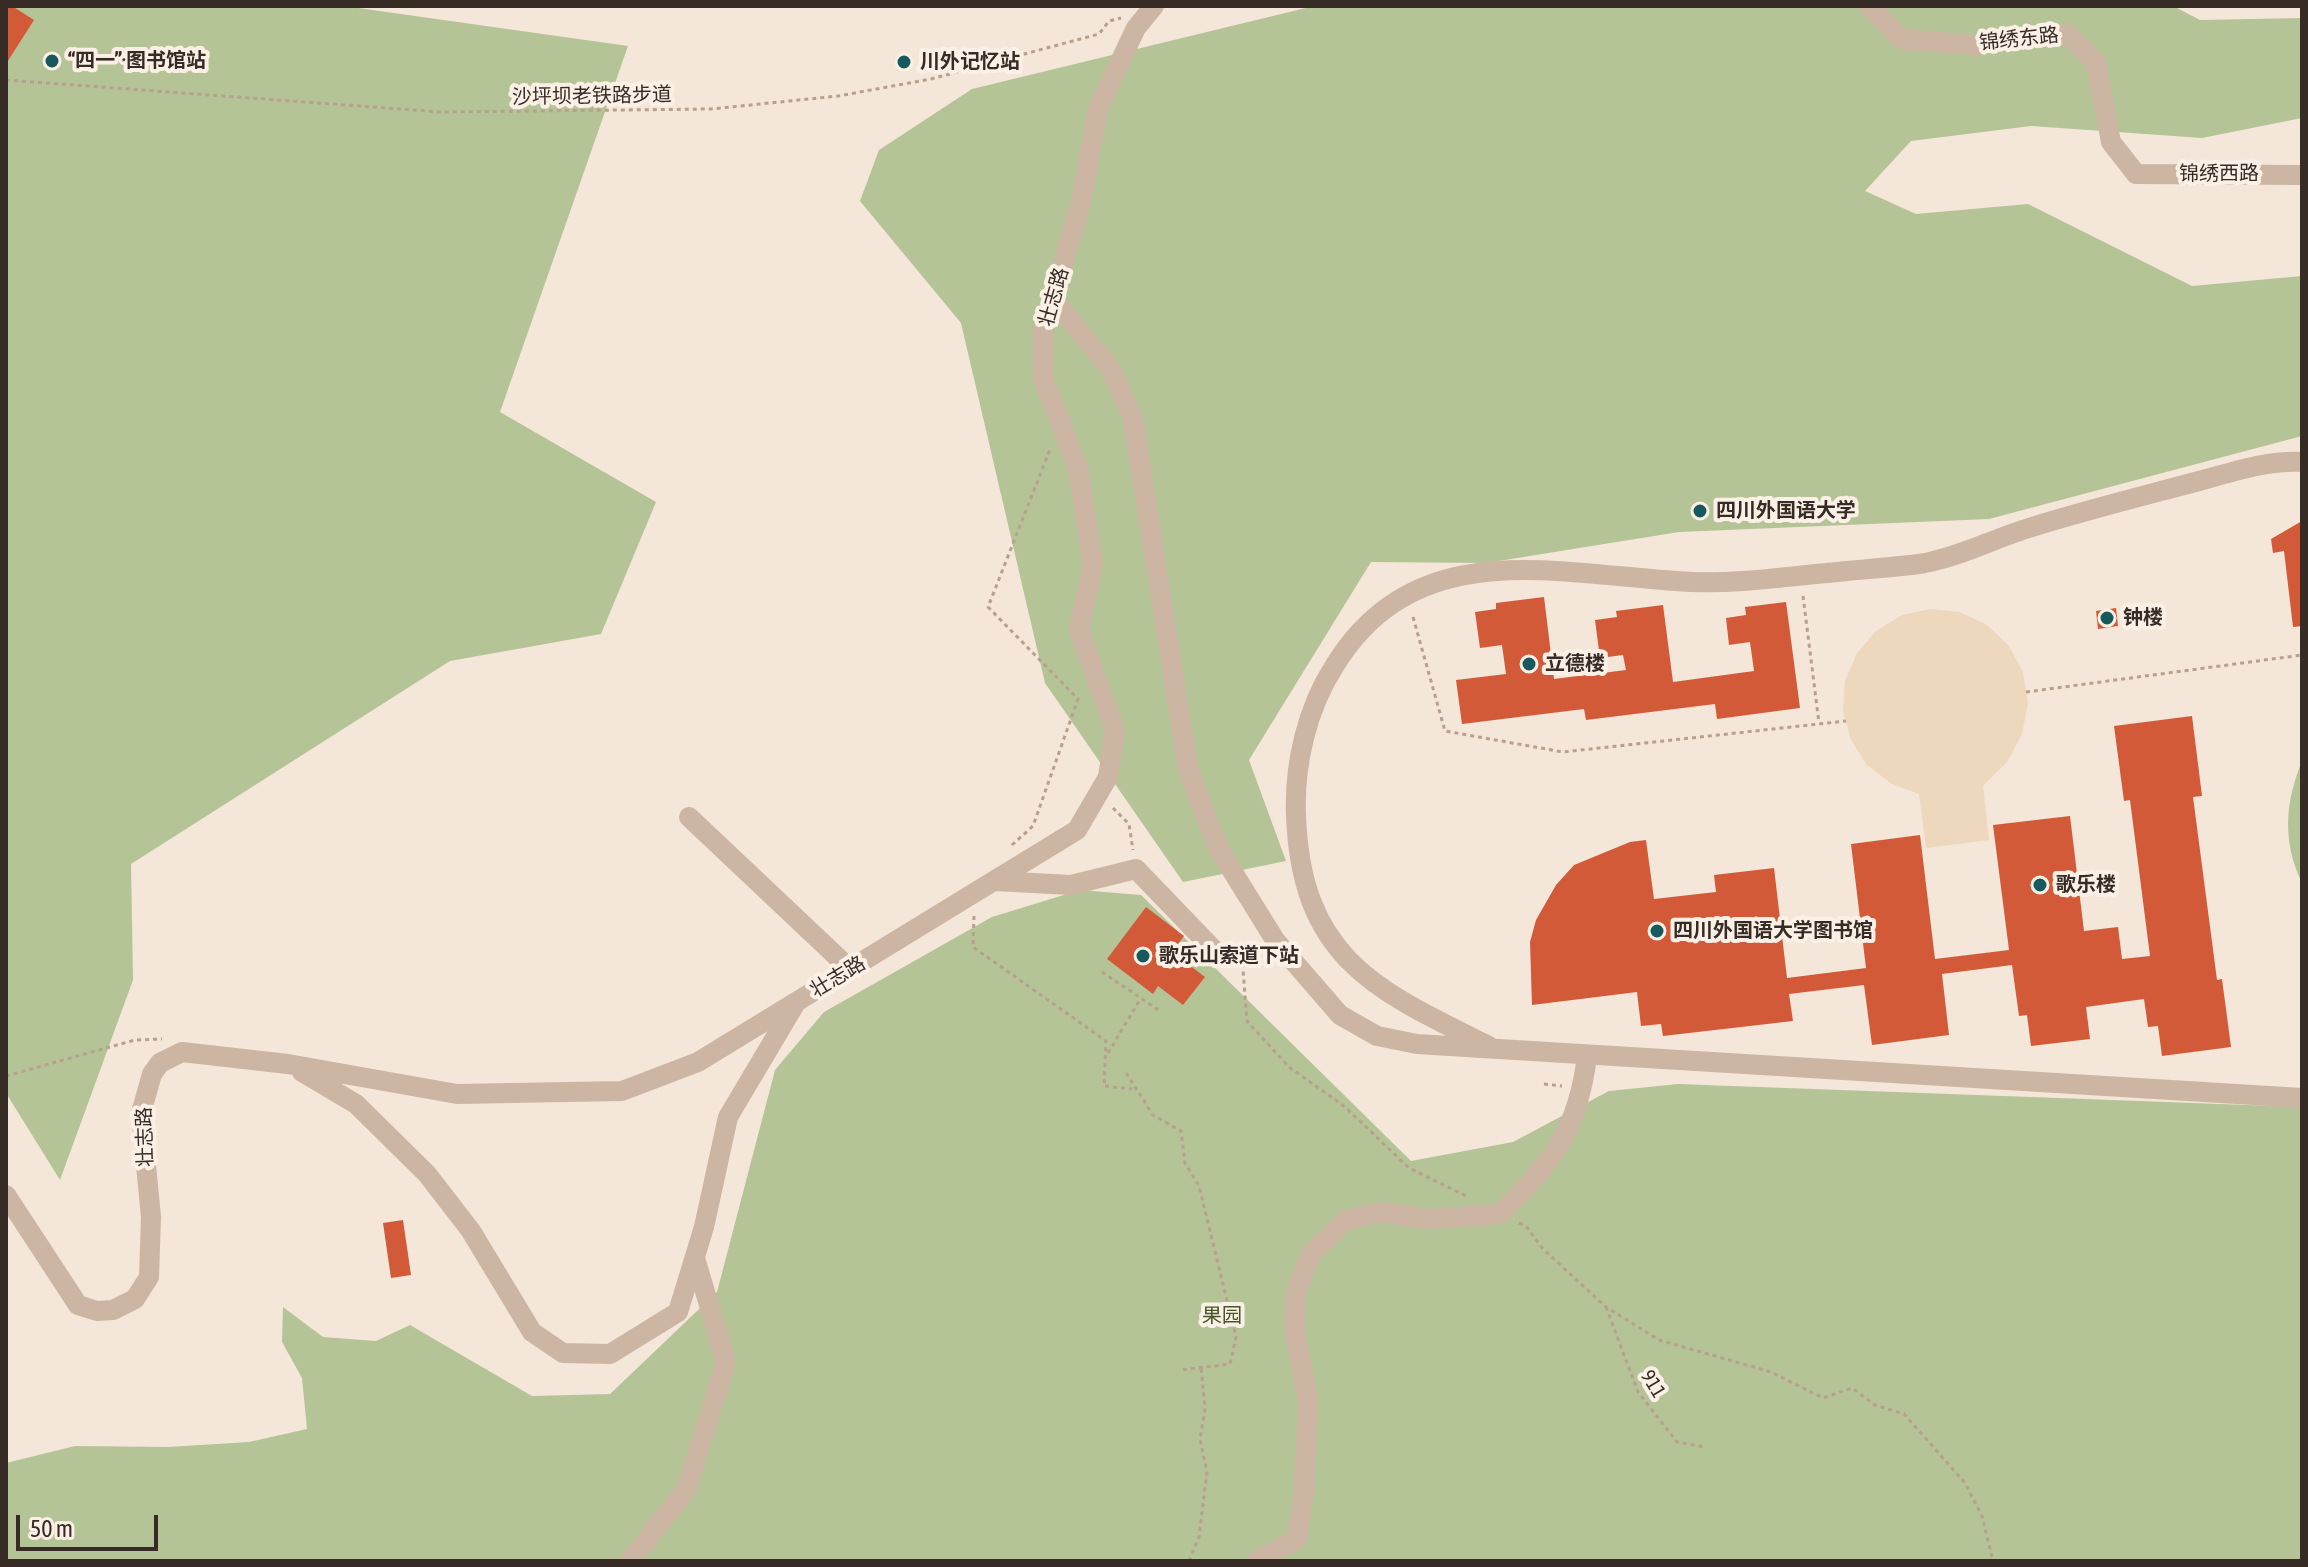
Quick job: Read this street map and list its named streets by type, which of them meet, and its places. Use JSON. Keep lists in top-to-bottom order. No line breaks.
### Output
{"streets":{"street":["锦绣东路","锦绣西路","壮志路"],"path":["沙坪坝老铁路步道","911"]},"crossings":[["锦绣东路","锦绣西路"],["沙坪坝老铁路步道","壮志路"]],"parks":["果园"],"places":["“四一”·图书馆站","川外记忆站","四川外国语大学","钟楼","立德楼","歌乐楼","四川外国语大学图书馆","歌乐山索道下站"],"scale_bar":"50 m"}
